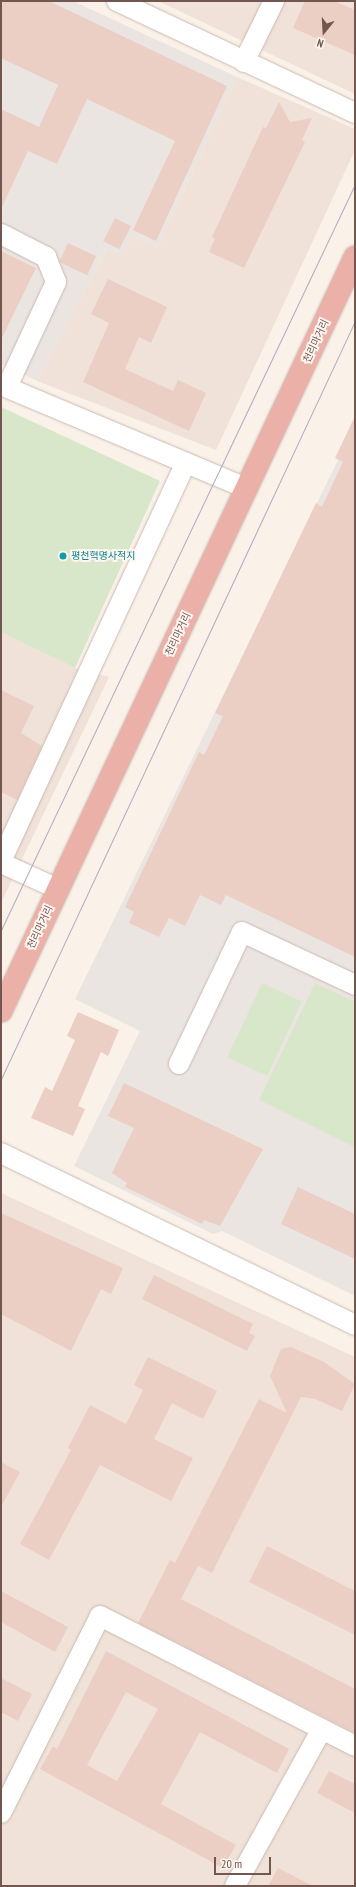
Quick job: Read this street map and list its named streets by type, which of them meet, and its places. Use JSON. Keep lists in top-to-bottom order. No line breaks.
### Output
{"streets":{"highway":["천리마거리"]},"places":["평천혁명사적지"],"scale_bar":"20 m","north":"bottom"}
